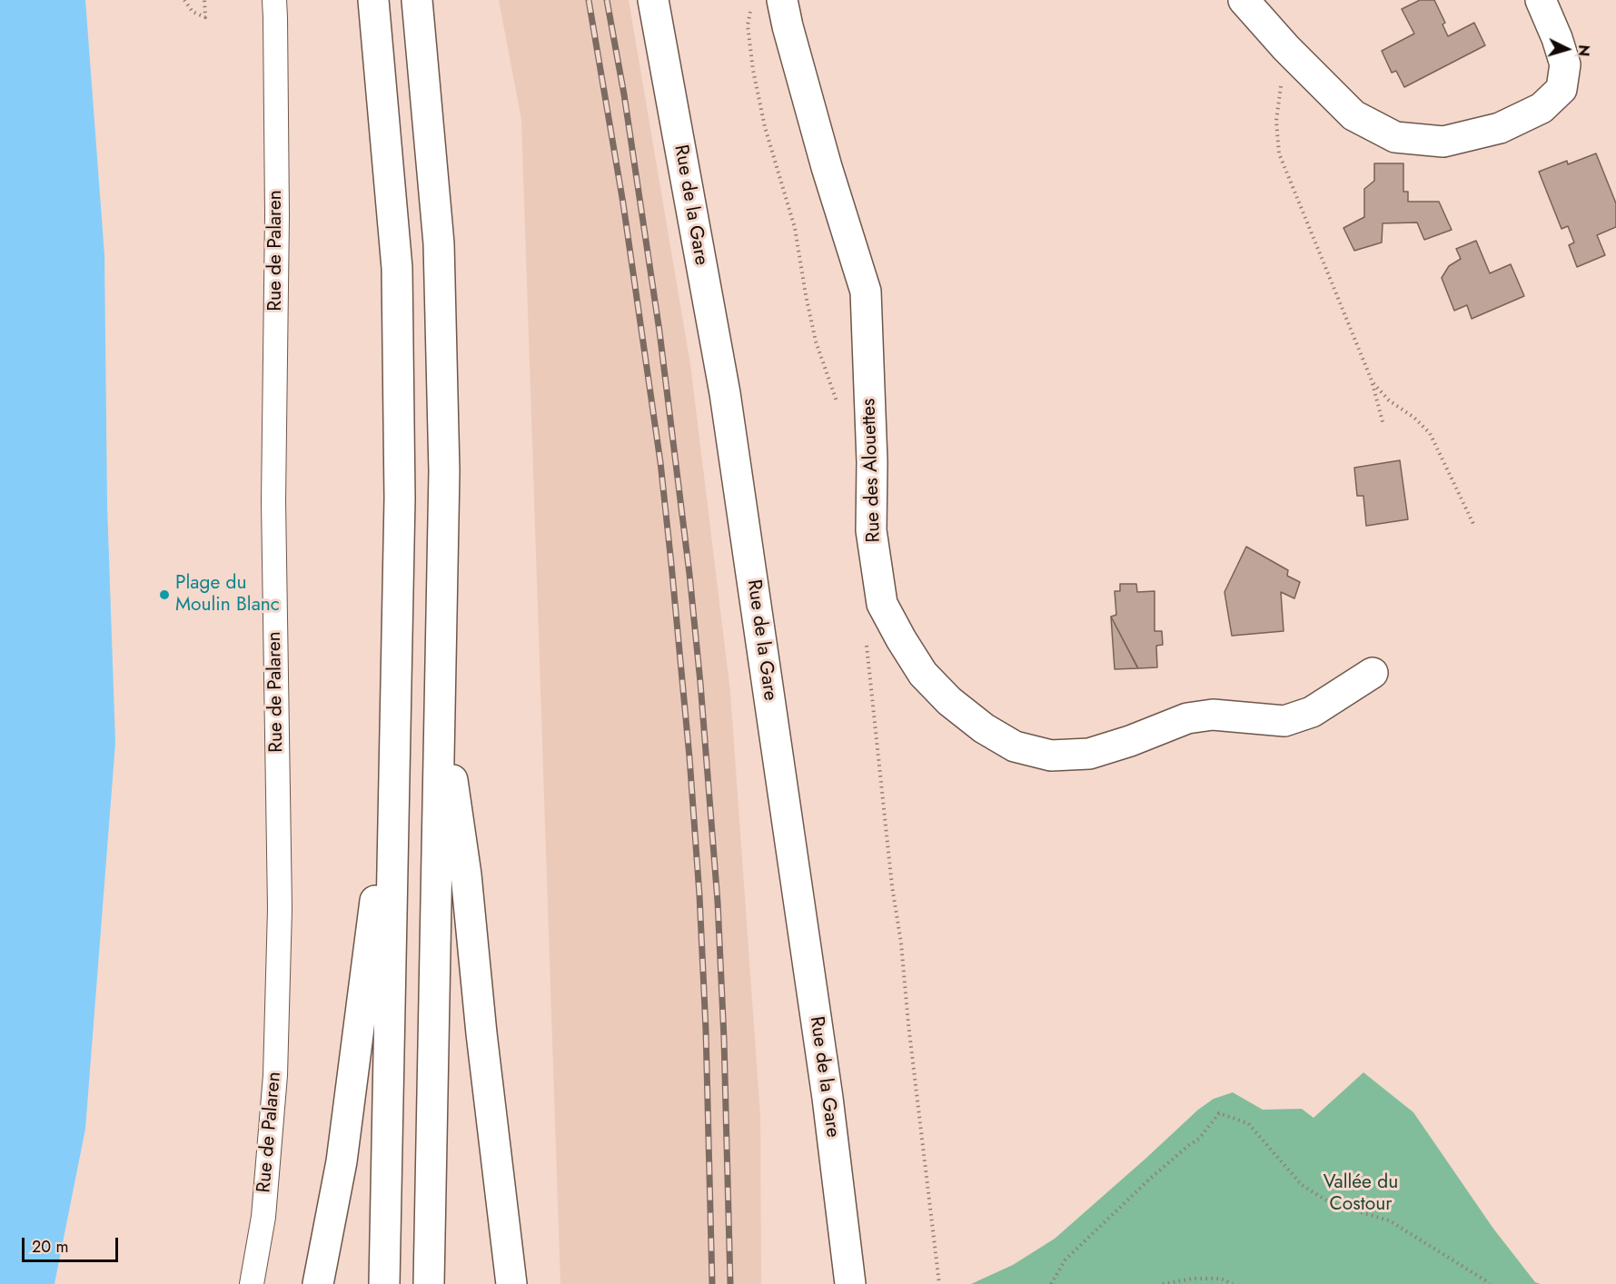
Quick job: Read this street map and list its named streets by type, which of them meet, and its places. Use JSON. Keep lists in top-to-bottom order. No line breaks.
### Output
{"streets":{"main road":["Rue de la Gare","Rue des Alouettes"],"street":["Rue de Palaren"]},"parks":["Vallée du Costour"],"places":["Plage du Moulin Blanc"],"scale_bar":"20 m","north":"right"}
